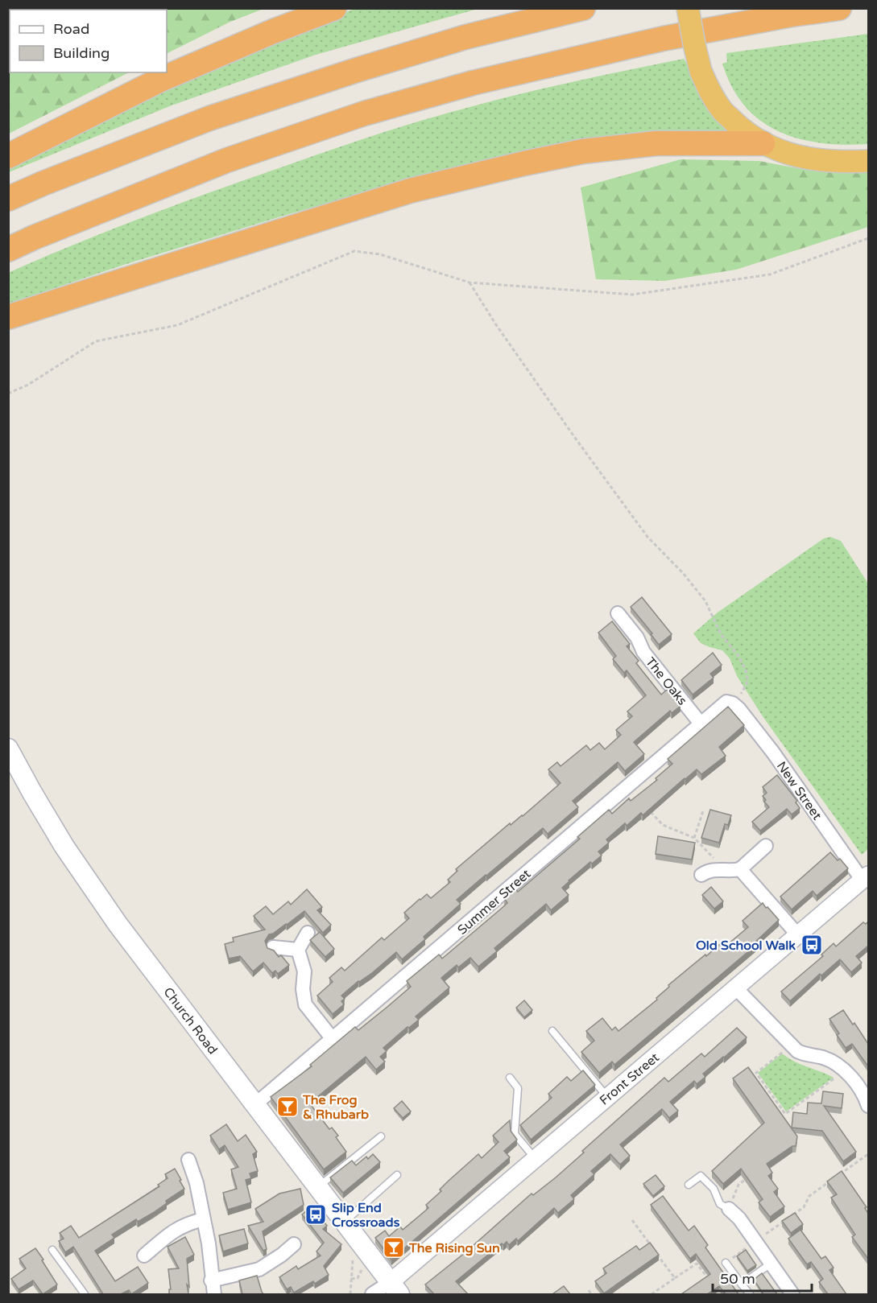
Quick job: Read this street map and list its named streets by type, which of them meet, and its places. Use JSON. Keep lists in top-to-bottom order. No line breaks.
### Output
{"streets":{"main road":["Church Road"],"street":["The Oaks","New Street","Summer Street","Front Street"]},"crossings":[["The Oaks","Summer Street"],["New Street","Summer Street"],["New Street","Front Street"],["Summer Street","Church Road"],["Church Road","Front Street"]],"places":{"bus stop":["Old School Walk","Slip End Crossroads"],"bar":["The Frog & Rhubarb","The Rising Sun"]},"legend":["Road","Building"],"scale_bar":"50 m"}
